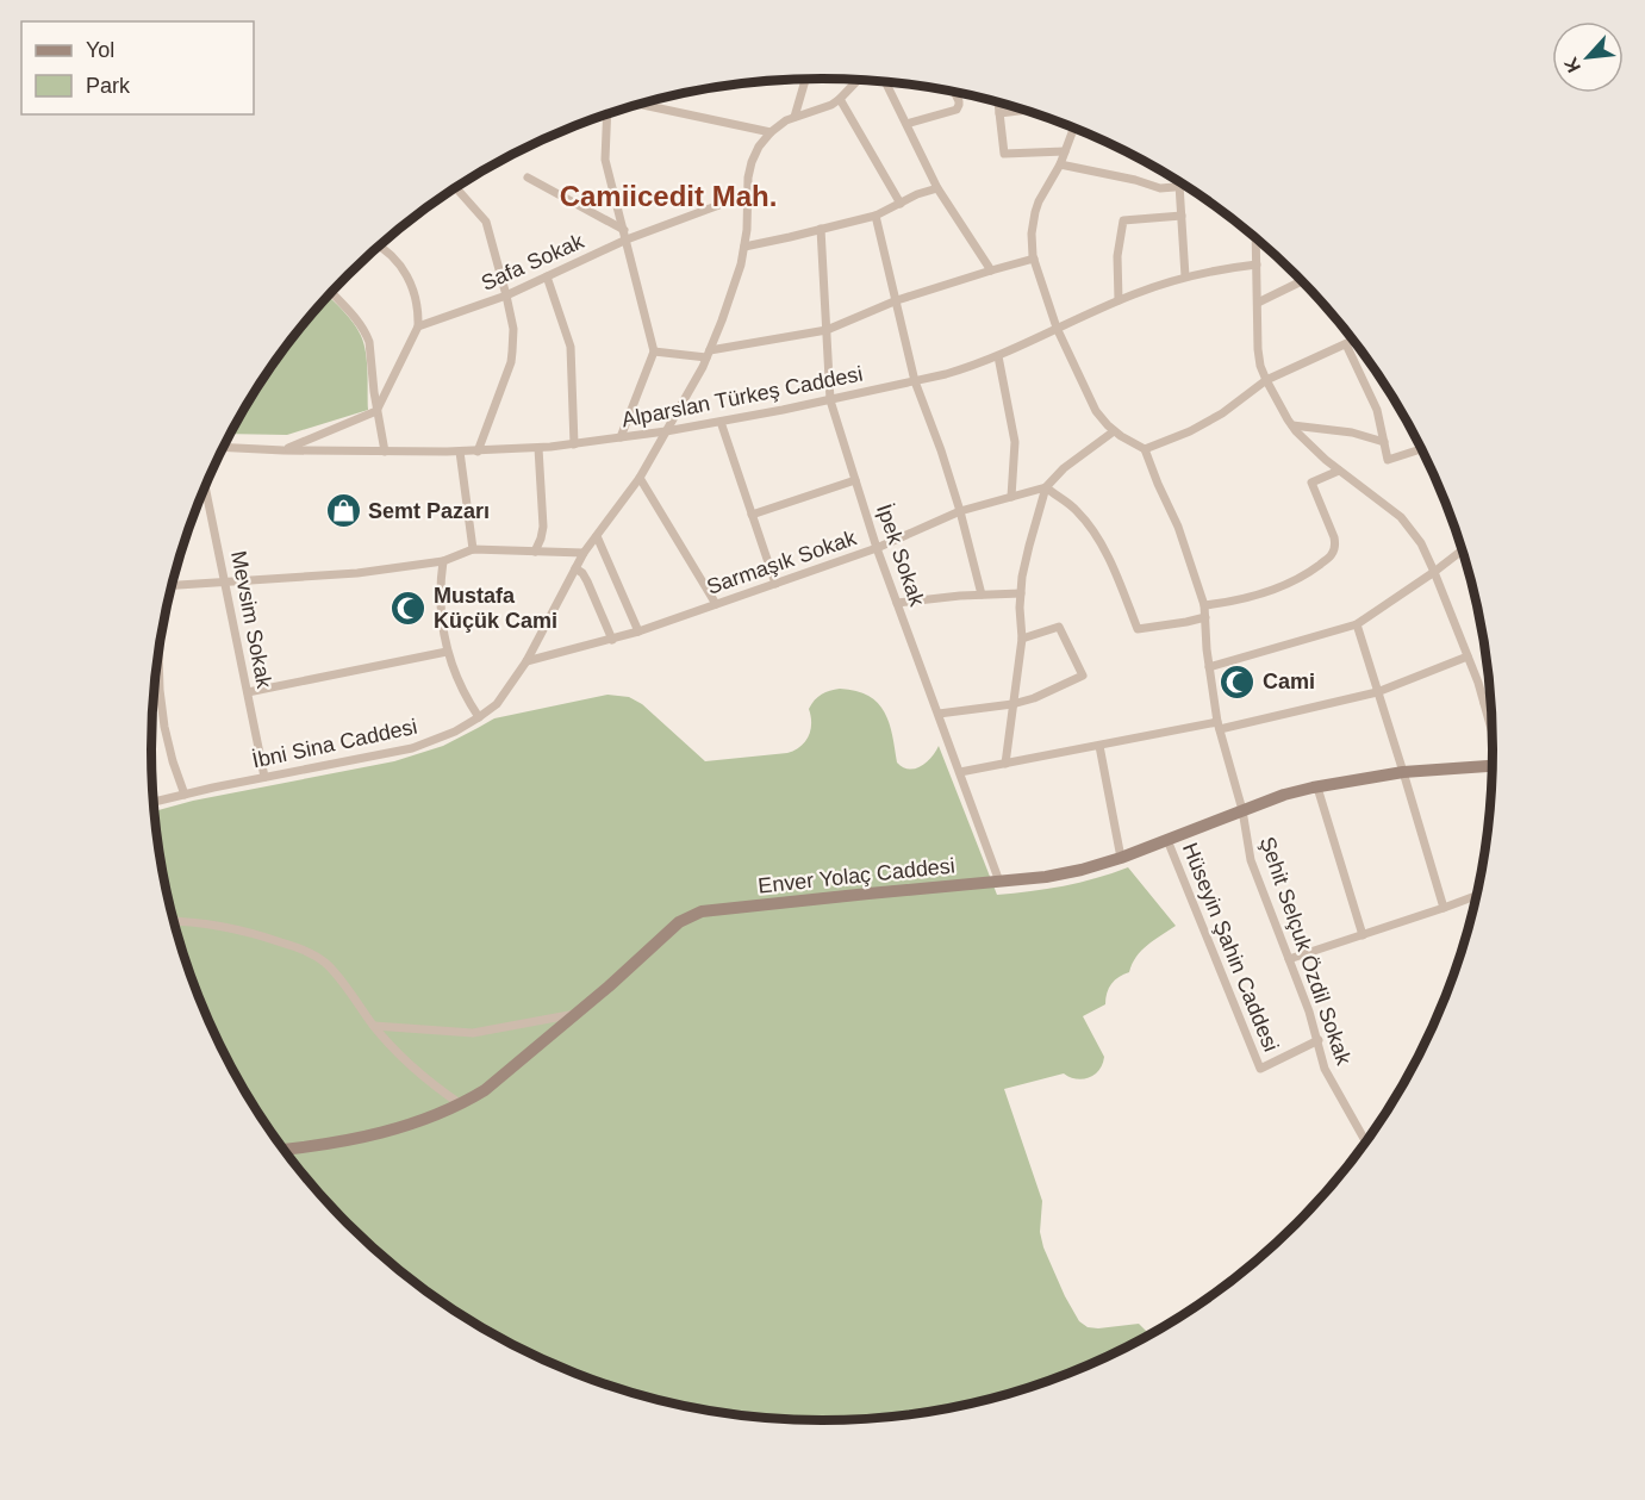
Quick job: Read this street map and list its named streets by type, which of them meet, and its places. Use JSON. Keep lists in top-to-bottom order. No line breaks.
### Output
{"streets":{"street":["Safa Sokak","Alparslan Türkeş Caddesi","İpek Sokak","Sarmaşık Sokak","Mevsim Sokak","İbni Sina Caddesi","Enver Yolaç Caddesi","Hüseyin Şahin Caddesi","Şehit Selçuk Özdil Sokak"]},"crossings":[["Safa Sokak","İbni Sina Caddesi"],["Alparslan Türkeş Caddesi","İpek Sokak"],["Alparslan Türkeş Caddesi","İbni Sina Caddesi"],["İpek Sokak","Sarmaşık Sokak"],["İpek Sokak","Enver Yolaç Caddesi"],["Sarmaşık Sokak","İbni Sina Caddesi"],["Mevsim Sokak","İbni Sina Caddesi"],["Enver Yolaç Caddesi","Hüseyin Şahin Caddesi"],["Enver Yolaç Caddesi","Şehit Selçuk Özdil Sokak"],["Hüseyin Şahin Caddesi","Şehit Selçuk Özdil Sokak"]],"districts":["Camiicedit Mah."],"places":{"shop":["Semt Pazarı"],"mosque":["Mustafa Küçük Cami","Cami"]},"legend":["Yol","Park"],"north":"bottom left"}
